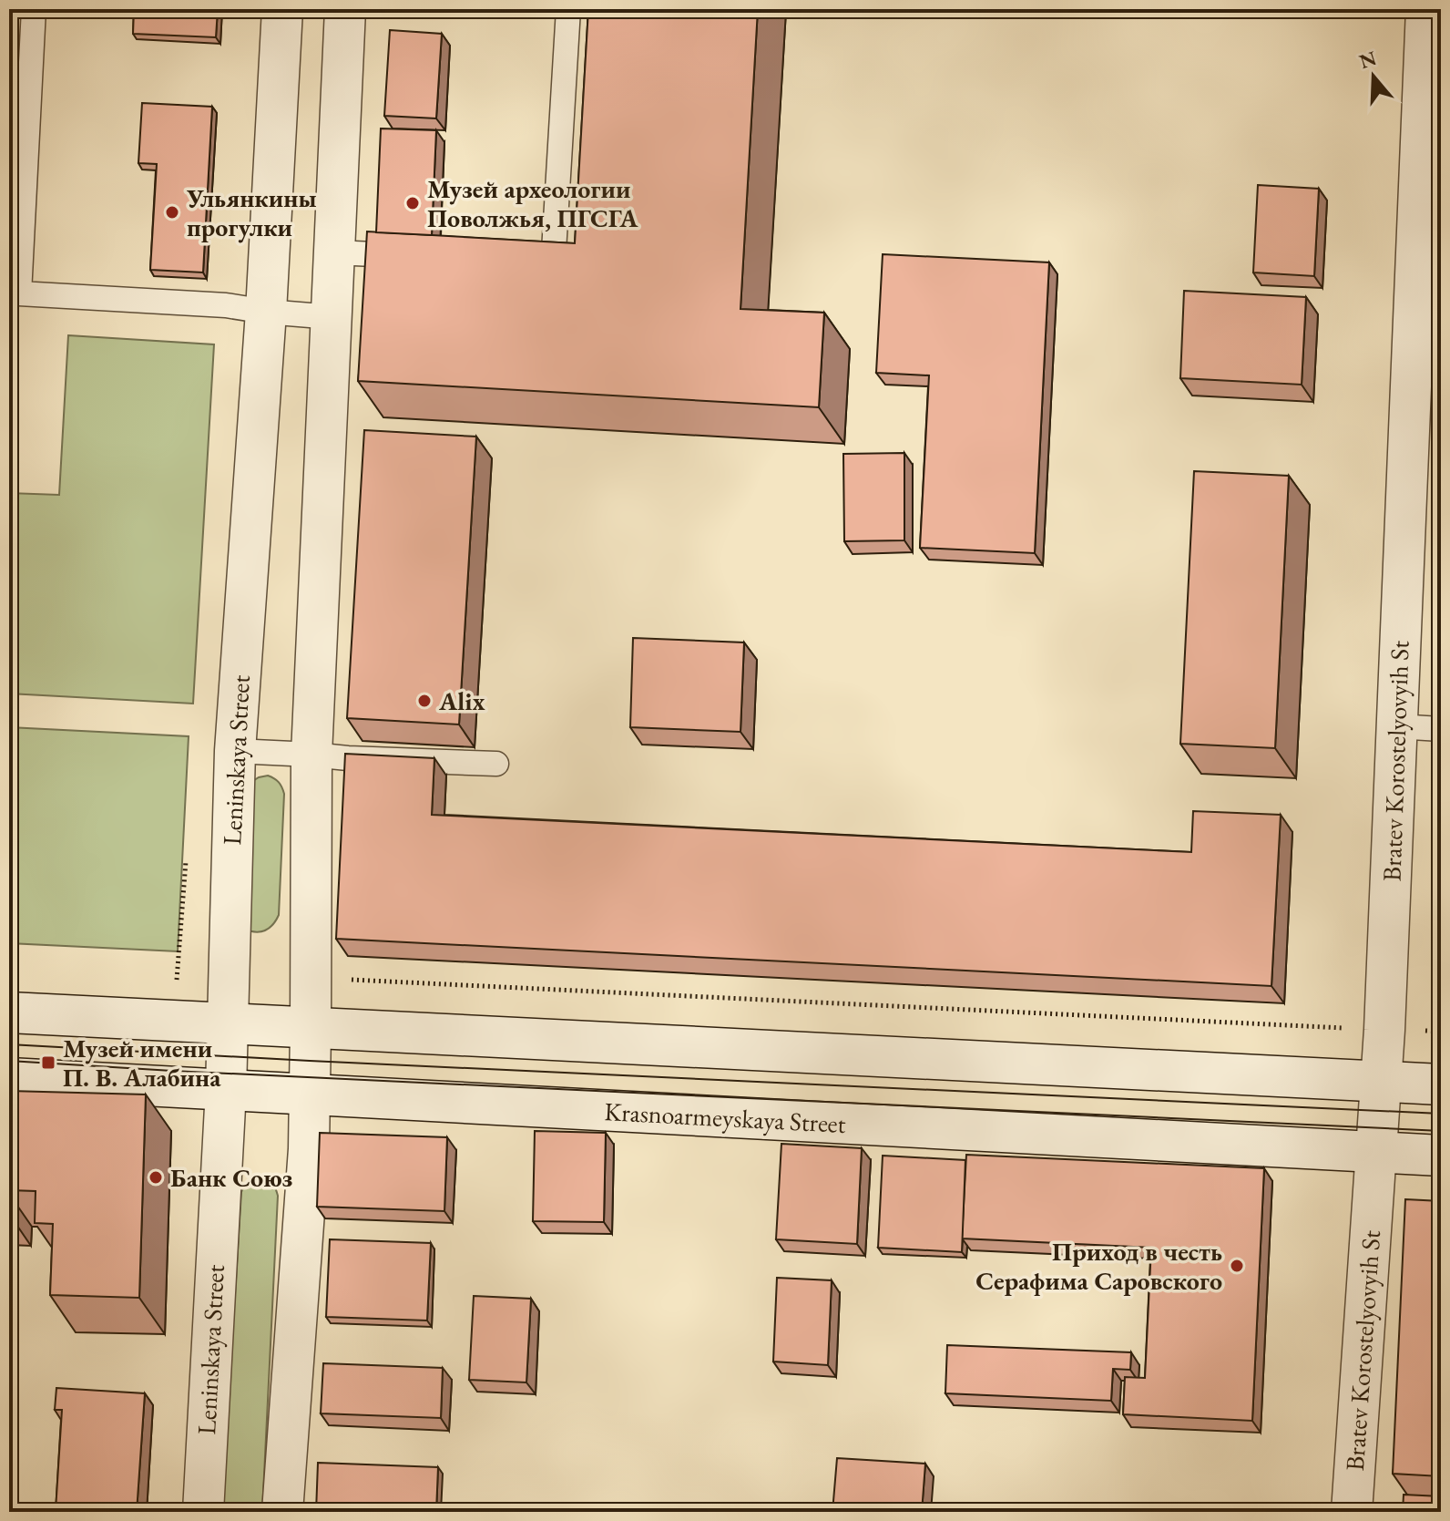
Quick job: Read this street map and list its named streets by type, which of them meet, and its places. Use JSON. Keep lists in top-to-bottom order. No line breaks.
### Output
{"streets":{"street":["Leninskaya Street","Bratev Korostelyovyih St","Krasnoarmeyskaya Street"]},"crossings":[["Leninskaya Street","Krasnoarmeyskaya Street"],["Bratev Korostelyovyih St","Krasnoarmeyskaya Street"]],"places":{"other":["Музей археологии Поволжья, ПГСГА","Ульянкины прогулки","Alix","Банк Союз","Приход в честь Серафима Саровского"],"transit":["Музей имени П. В. Алабина"]},"north":"top"}
